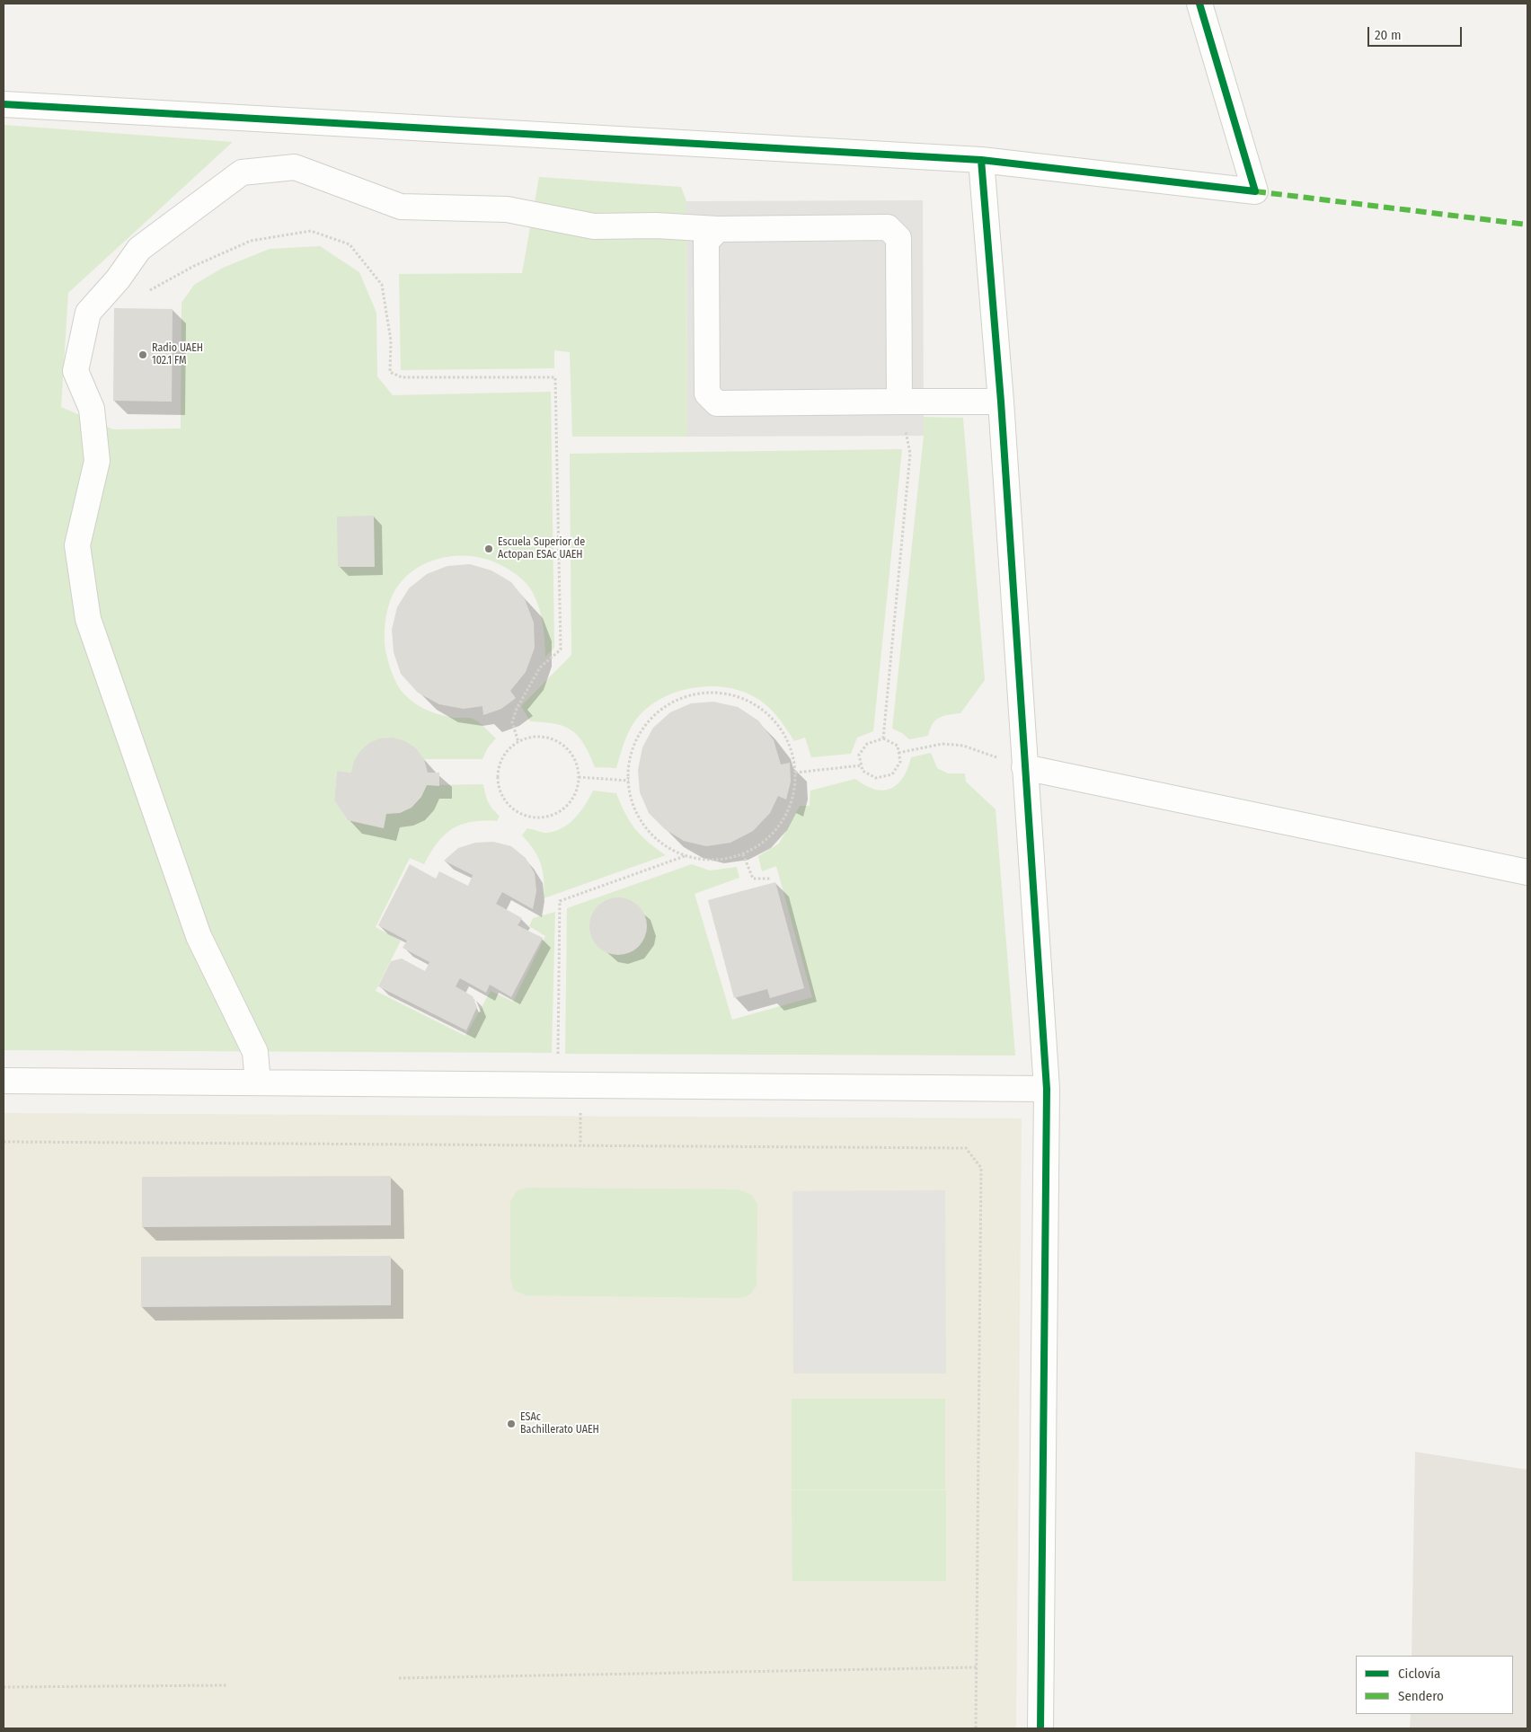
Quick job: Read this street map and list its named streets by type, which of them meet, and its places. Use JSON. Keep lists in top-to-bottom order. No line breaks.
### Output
{"places":["Radio UAEH 102.1 FM","Escuela Superior de Actopan ESAc UAEH","ESAc Bachillerato UAEH"],"legend":["Ciclovía","Sendero"],"scale_bar":"20 m"}
